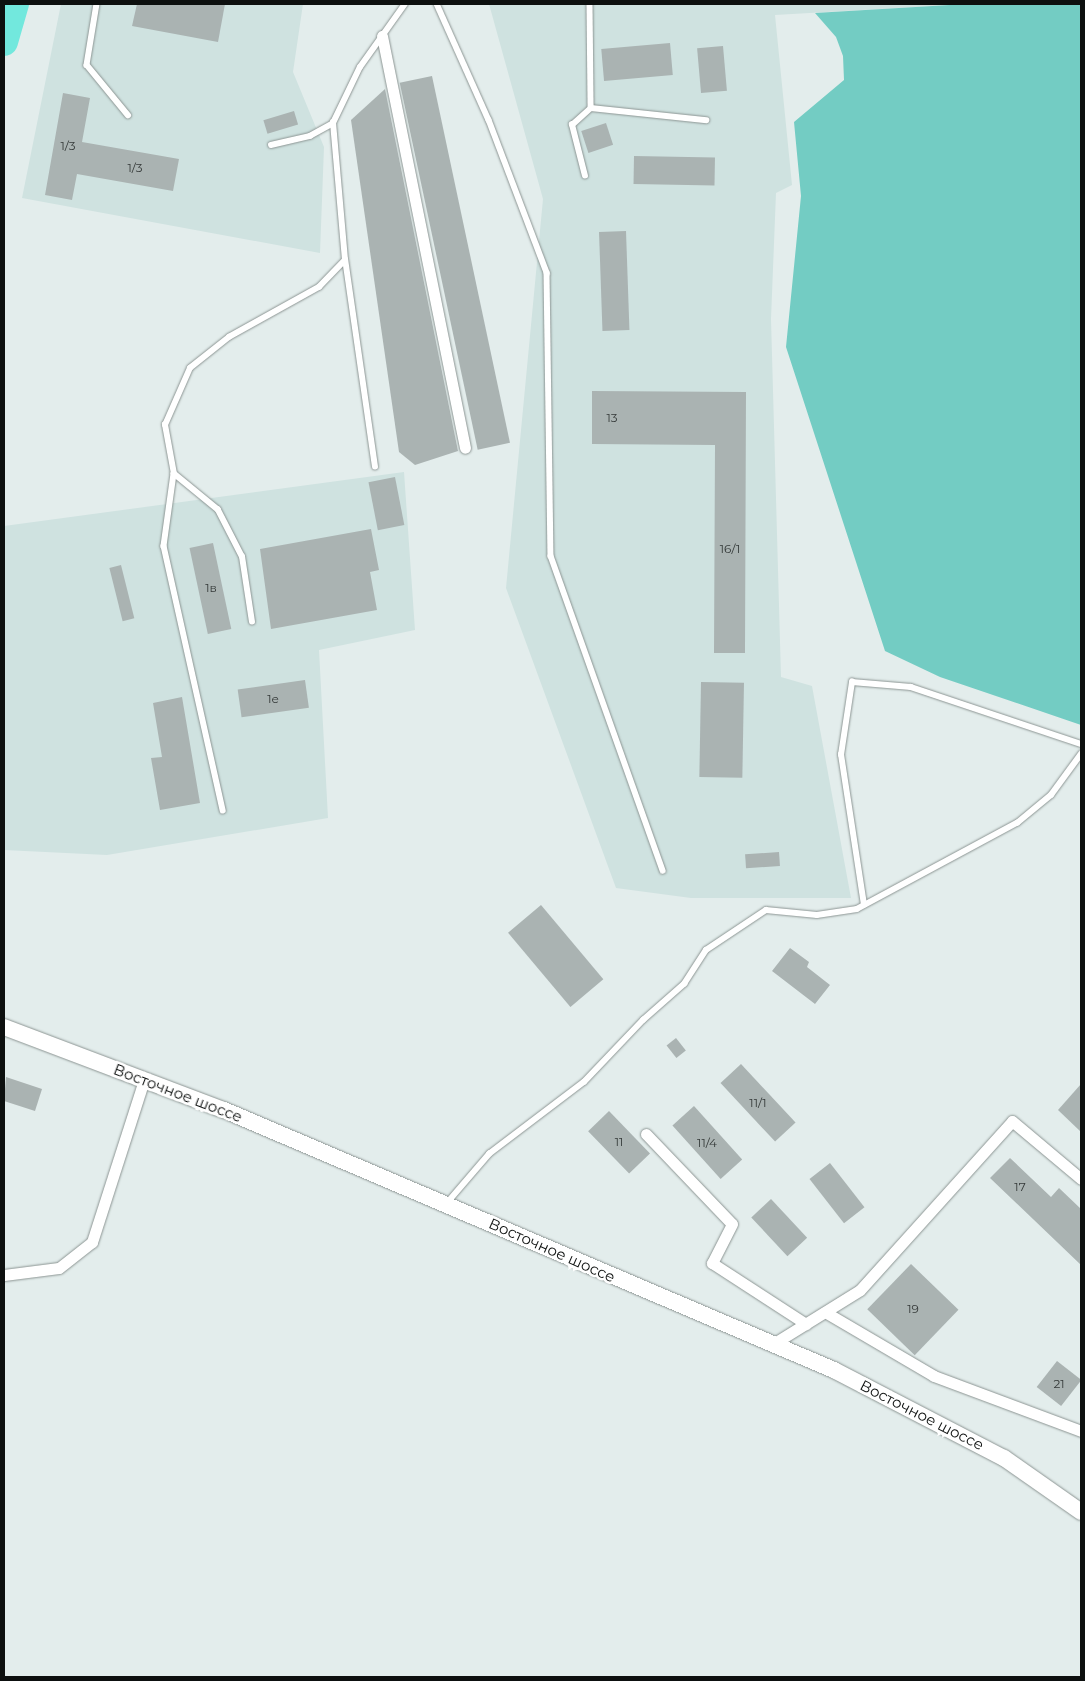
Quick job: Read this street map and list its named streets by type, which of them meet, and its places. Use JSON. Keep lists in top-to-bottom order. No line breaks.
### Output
{"streets":{"street":["Восточное шоссе"]},"house_numbers":["1/3","1/3","13","16/1","1в","1е","11/1","11","11/4","17","19","21"]}
